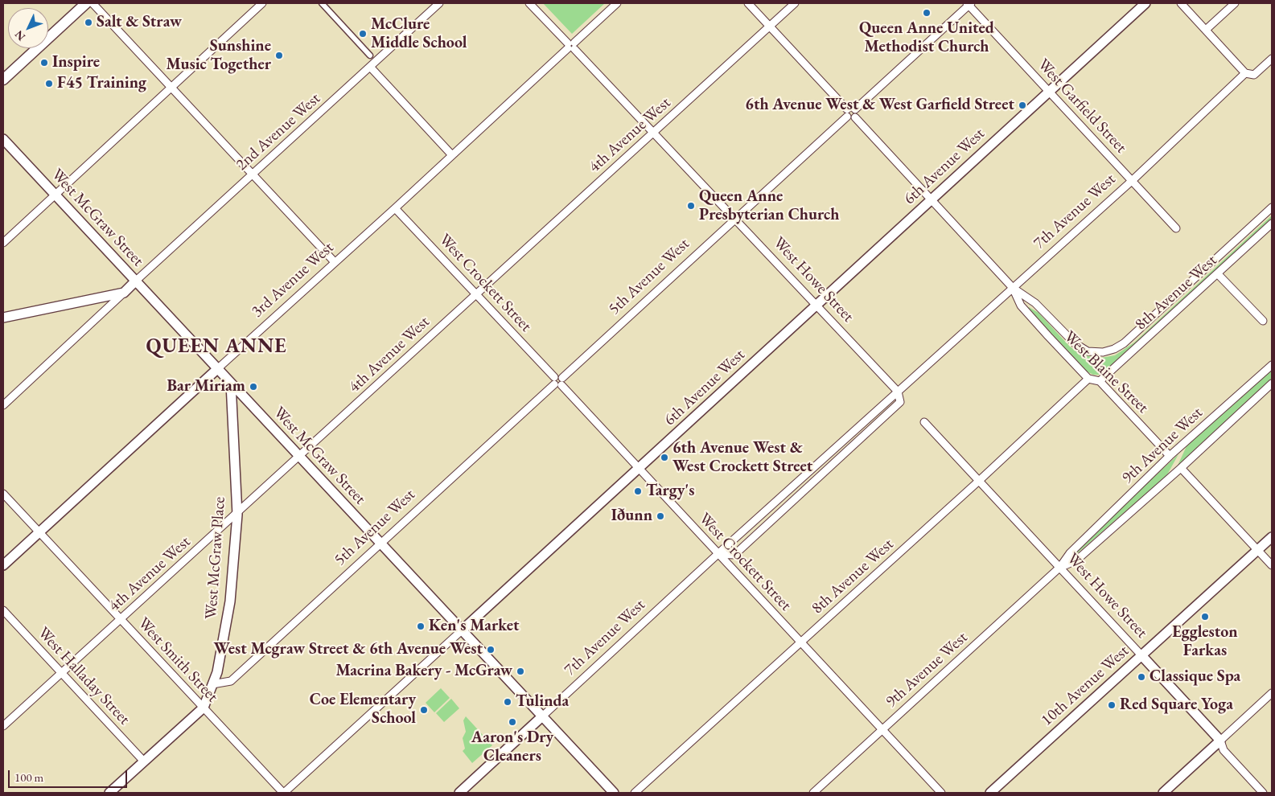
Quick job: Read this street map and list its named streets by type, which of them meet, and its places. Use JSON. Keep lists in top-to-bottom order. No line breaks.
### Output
{"streets":{"street":["West Garfield Street","2nd Avenue West","4th Avenue West","6th Avenue West","7th Avenue West","West McGraw Street","5th Avenue West","3rd Avenue West","West Howe Street","West Crockett Street","8th Avenue West","West Blaine Street","9th Avenue West","West McGraw Place","West Smith Street","West Halladay Street","10th Avenue West"]},"crossings":[["West Garfield Street","6th Avenue West"],["West Garfield Street","7th Avenue West"],["West Garfield Street","5th Avenue West"],["2nd Avenue West","West McGraw Street"],["4th Avenue West","West McGraw Street"],["4th Avenue West","West Howe Street"],["4th Avenue West","West Crockett Street"],["4th Avenue West","West McGraw Place"],["4th Avenue West","West Smith Street"],["4th Avenue West","West Halladay Street"],["6th Avenue West","West McGraw Street"],["6th Avenue West","West Howe Street"],["6th Avenue West","West Crockett Street"],["6th Avenue West","West Blaine Street"],["6th Avenue West","West Smith Street"],["7th Avenue West","West McGraw Street"],["7th Avenue West","West Howe Street"],["7th Avenue West","West Crockett Street"],["7th Avenue West","West Blaine Street"],["West McGraw Street","5th Avenue West"],["West McGraw Street","3rd Avenue West"],["West McGraw Street","West McGraw Place"],["5th Avenue West","West Howe Street"],["5th Avenue West","West Crockett Street"],["5th Avenue West","West Blaine Street"],["5th Avenue West","West McGraw Place"],["3rd Avenue West","West Howe Street"],["3rd Avenue West","West Crockett Street"],["3rd Avenue West","West Smith Street"],["West Howe Street","8th Avenue West"],["West Howe Street","9th Avenue West"],["West Howe Street","10th Avenue West"],["West Crockett Street","8th Avenue West"],["West Crockett Street","9th Avenue West"],["8th Avenue West","West Blaine Street"],["West Blaine Street","9th Avenue West"],["West McGraw Place","West Smith Street"]],"districts":["QUEEN ANNE"],"places":["Queen Anne United Methodist Church","Salt & Straw","McClure Middle School","Sunshine Music Together","Inspire","F45 Training","6th Avenue West & West Garfield Street","Queen Anne Presbyterian Church","Bar Miriam","6th Avenue West & West Crockett Street","Targy's","Iðunn","Eggleston Farkas","Ken's Market","West Mcgraw Street & 6th Avenue West","Macrina Bakery - McGraw","Classique Spa","Tulinda","Red Square Yoga","Coe Elementary School","Aaron's Dry Cleaners"],"scale_bar":"100 m","north":"bottom left"}
